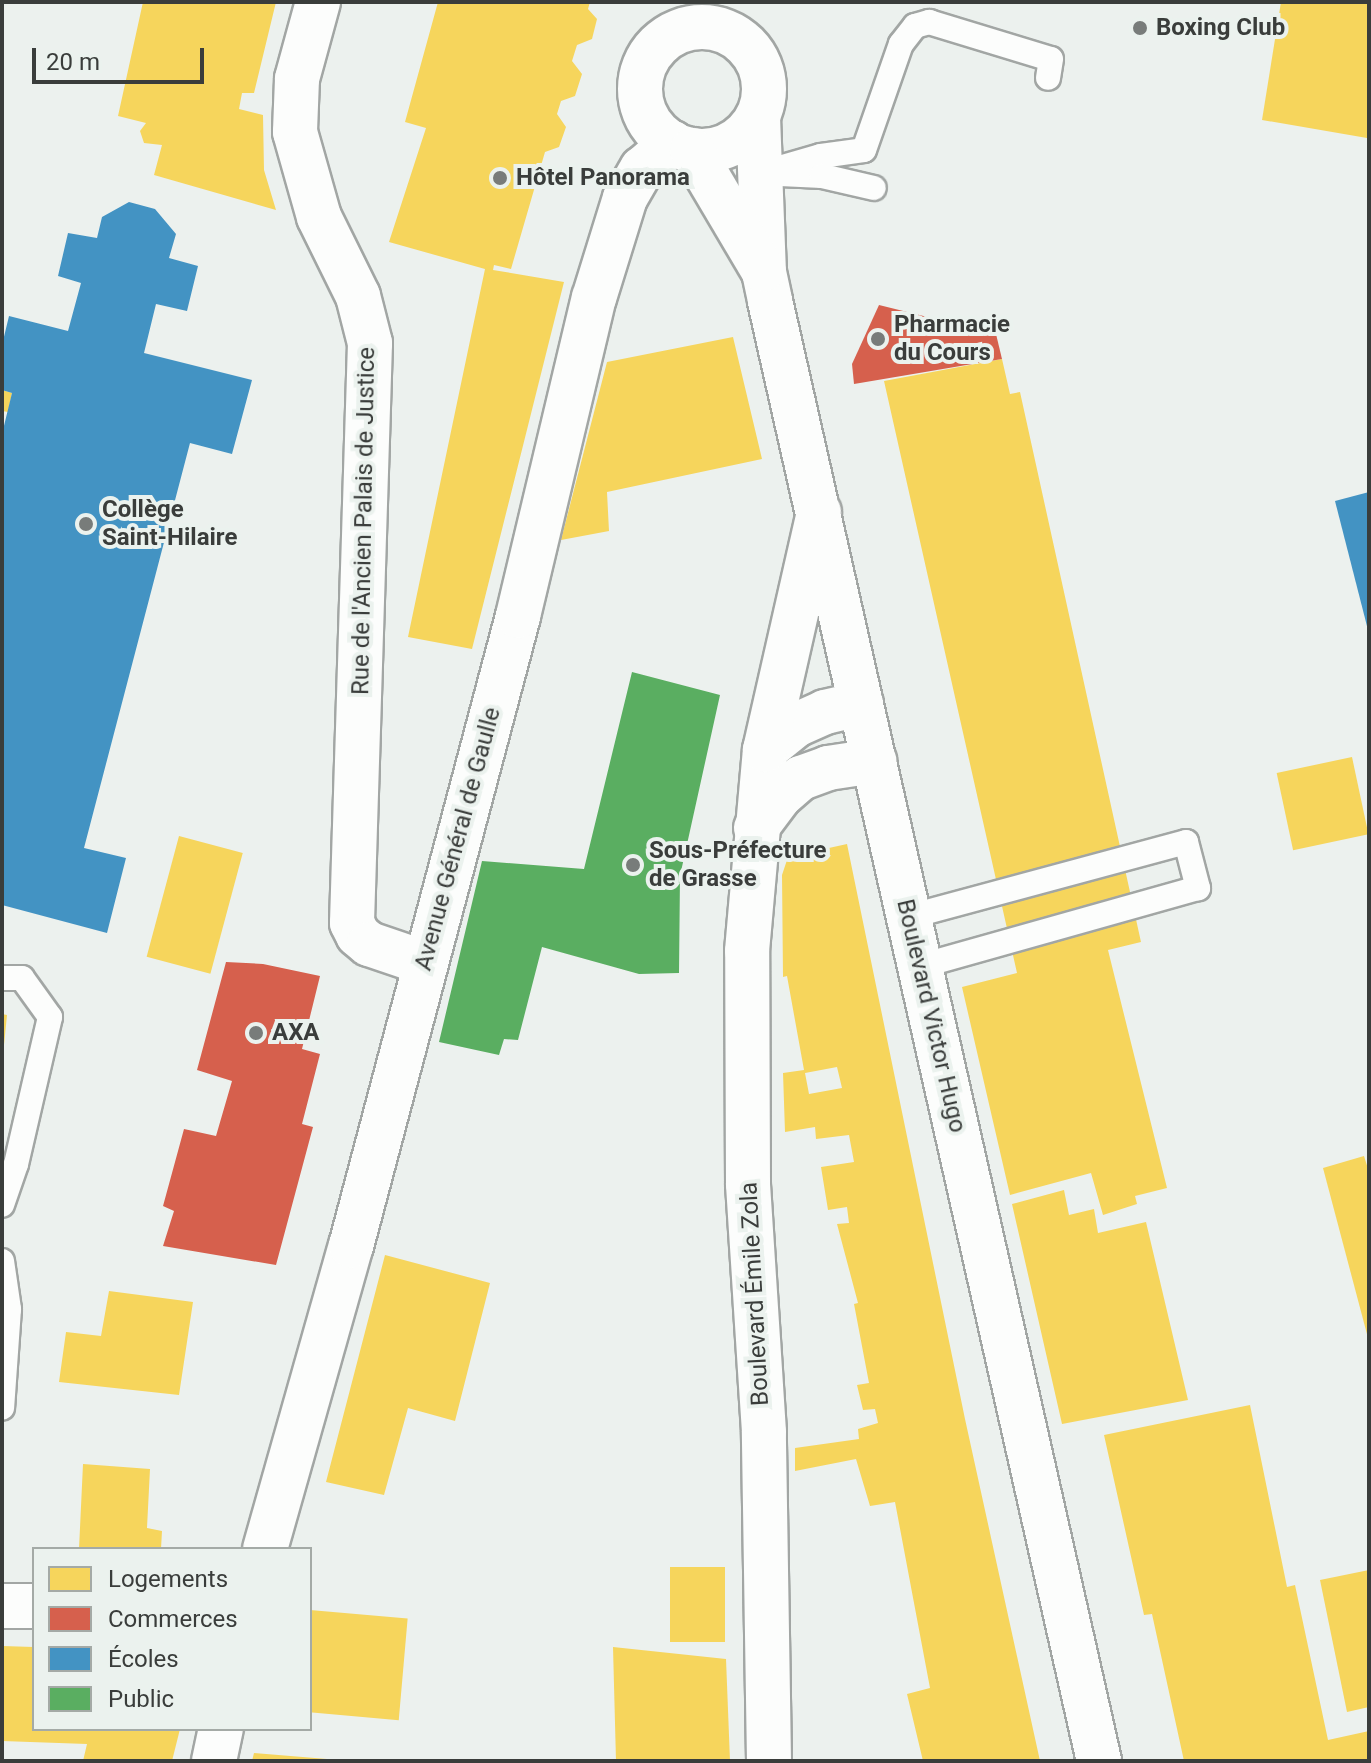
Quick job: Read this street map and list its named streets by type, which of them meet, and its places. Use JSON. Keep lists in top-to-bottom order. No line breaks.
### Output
{"streets":{"main road":["Rue de l'Ancien Palais de Justice","Avenue Général de Gaulle","Boulevard Victor Hugo","Boulevard Émile Zola"]},"crossings":[["Rue de l'Ancien Palais de Justice","Avenue Général de Gaulle"],["Avenue Général de Gaulle","Boulevard Victor Hugo"],["Boulevard Victor Hugo","Boulevard Émile Zola"]],"places":["Boxing Club","Hôtel Panorama","Pharmacie du Cours","Collège Saint-Hilaire","Sous-Préfecture de Grasse","AXA"],"legend":["Logements","Commerces","Écoles","Public"],"scale_bar":"20 m"}
